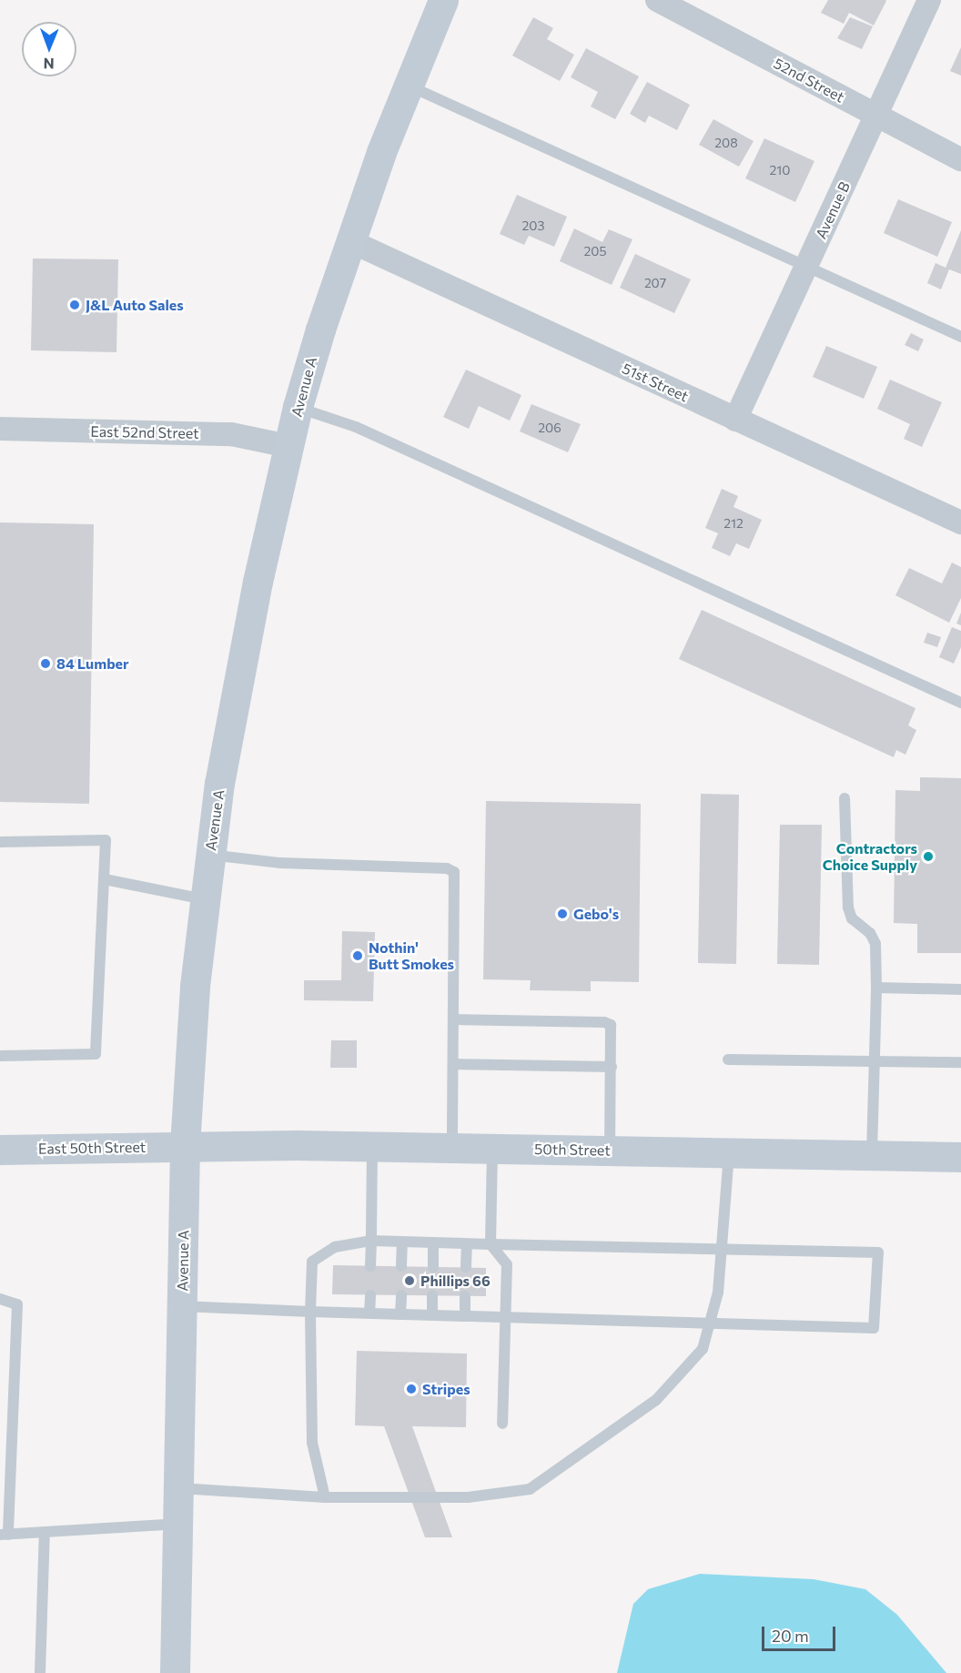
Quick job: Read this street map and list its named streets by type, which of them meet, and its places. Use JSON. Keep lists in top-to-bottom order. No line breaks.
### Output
{"streets":{"main road":["Avenue A","East 50th Street","50th Street"],"street":["52nd Street","Avenue B","51st Street","East 52nd Street"]},"crossings":[["52nd Street","Avenue B"],["Avenue B","51st Street"],["51st Street","Avenue A"],["Avenue A","East 52nd Street"],["Avenue A","East 50th Street"],["Avenue A","50th Street"],["East 50th Street","50th Street"]],"places":["J&L Auto Sales","84 Lumber","Contractors Choice Supply","Gebo's","Nothin' Butt Smokes","Phillips 66","Stripes"],"house_numbers":["208","210","203","205","207","206","212"],"scale_bar":"20 m","north":"bottom"}
